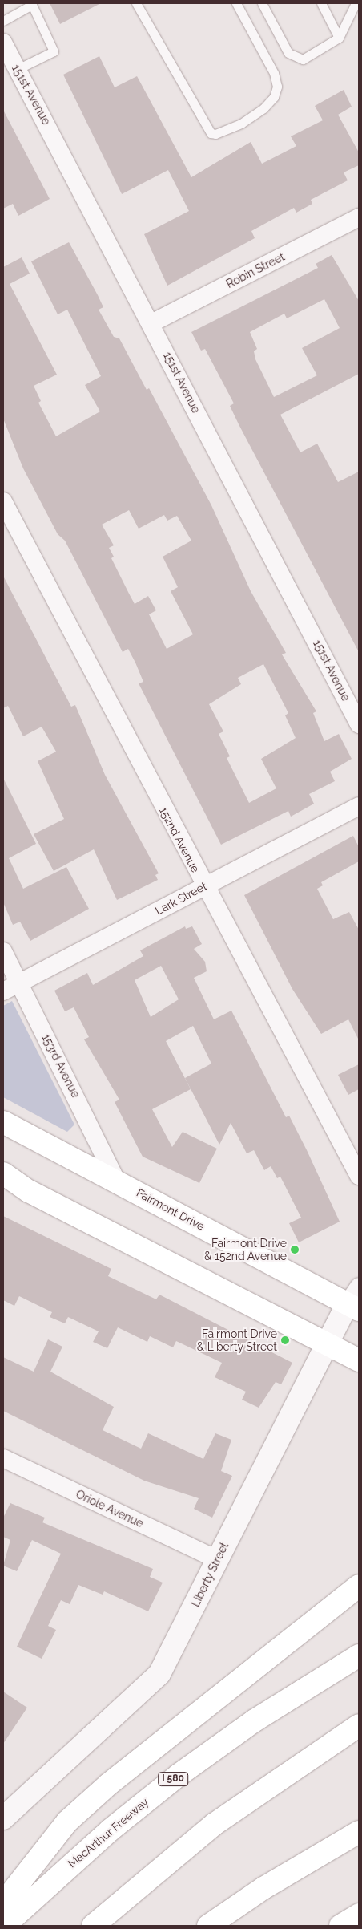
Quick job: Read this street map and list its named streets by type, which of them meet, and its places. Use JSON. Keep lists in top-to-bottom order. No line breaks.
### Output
{"streets":{"main road":["Fairmont Drive","I 580","MacArthur Freeway"],"street":["151st Avenue","Robin Street","152nd Avenue","Lark Street","153rd Avenue","Oriole Avenue","Liberty Street"]},"crossings":[["151st Avenue","Robin Street"],["152nd Avenue","Lark Street"],["Lark Street","153rd Avenue"],["153rd Avenue","Fairmont Drive"],["Fairmont Drive","Liberty Street"],["Oriole Avenue","Liberty Street"]],"places":["Fairmont Drive & 152nd Avenue","Fairmont Drive & Liberty Street"]}
